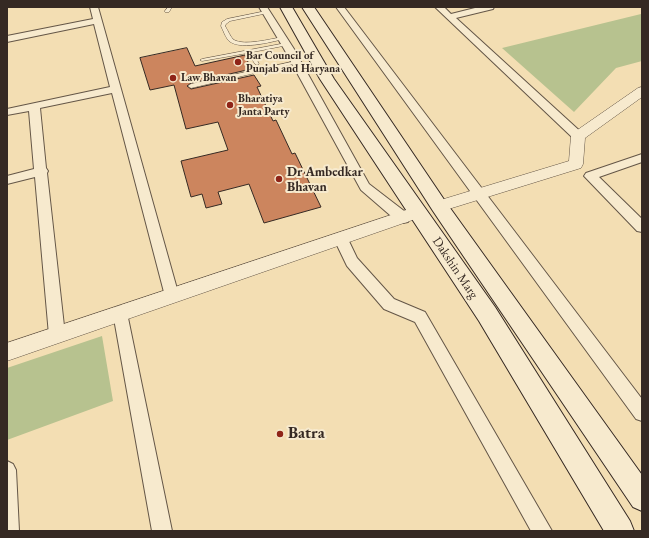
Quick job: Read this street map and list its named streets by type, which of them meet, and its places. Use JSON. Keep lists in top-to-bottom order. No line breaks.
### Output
{"streets":{"main road":["Dakshin Marg"]},"places":["Bar Council of Punjab and Haryana","Law Bhavan","Bharatiya Janta Party","Dr Ambedkar Bhavan","Batra"]}
